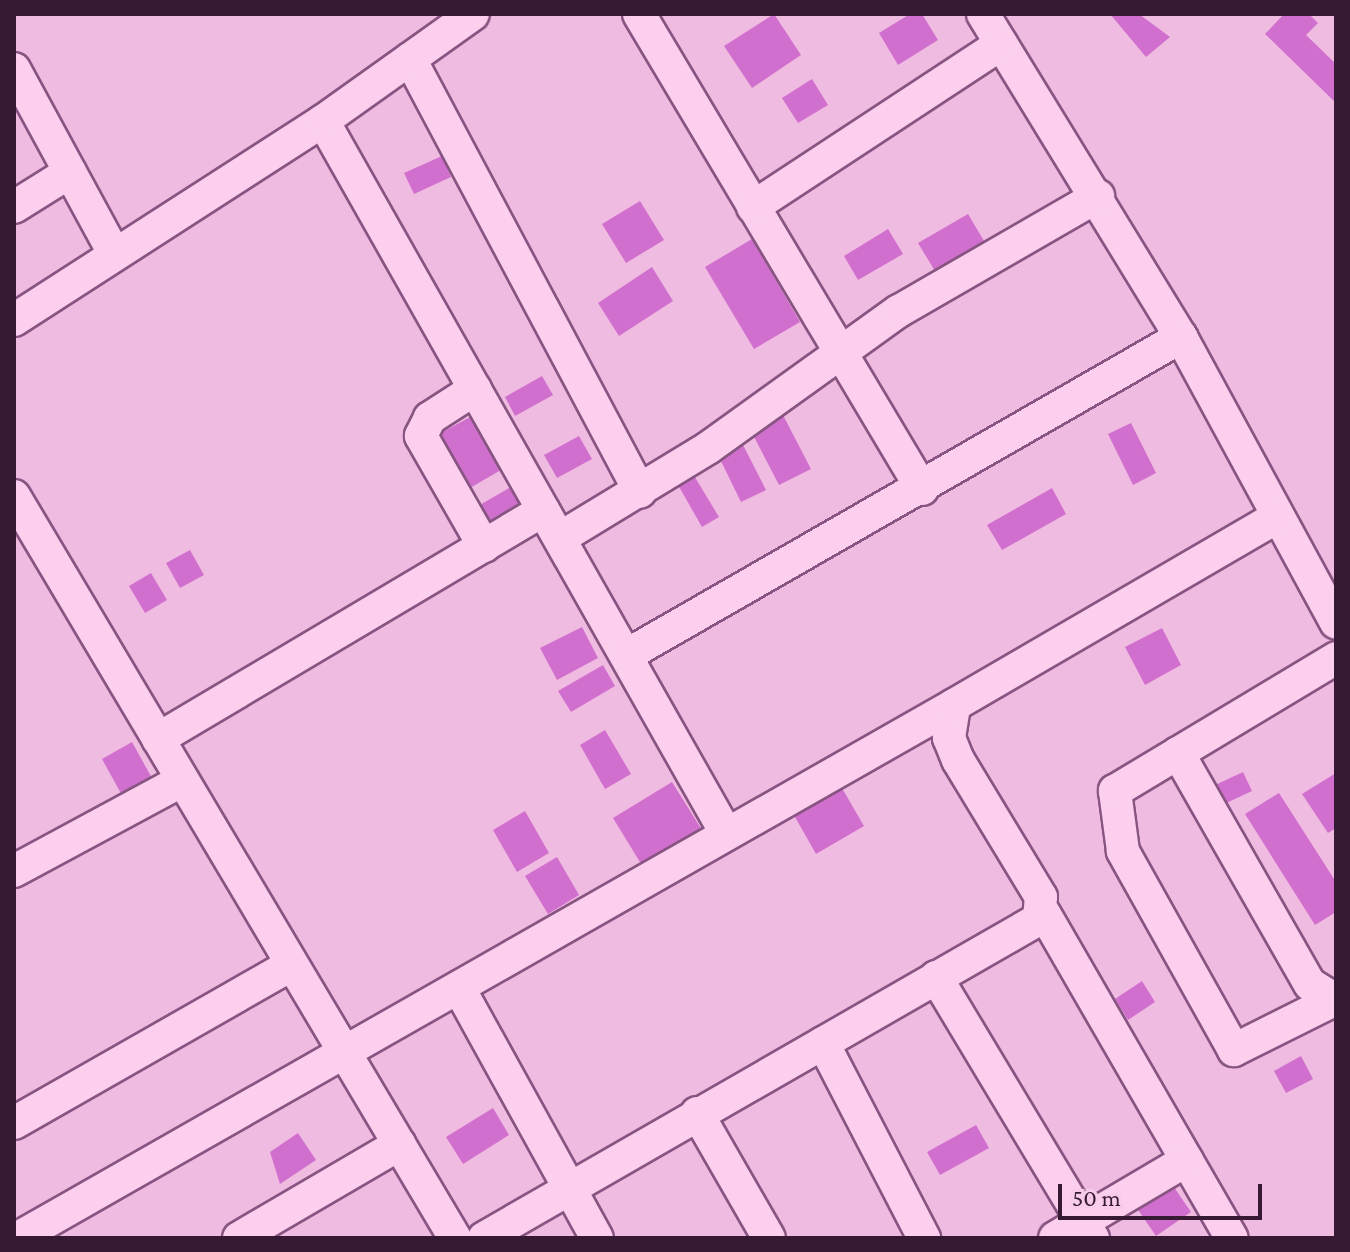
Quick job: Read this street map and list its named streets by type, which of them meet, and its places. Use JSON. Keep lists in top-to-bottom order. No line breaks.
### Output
{"scale_bar":"50 m"}
